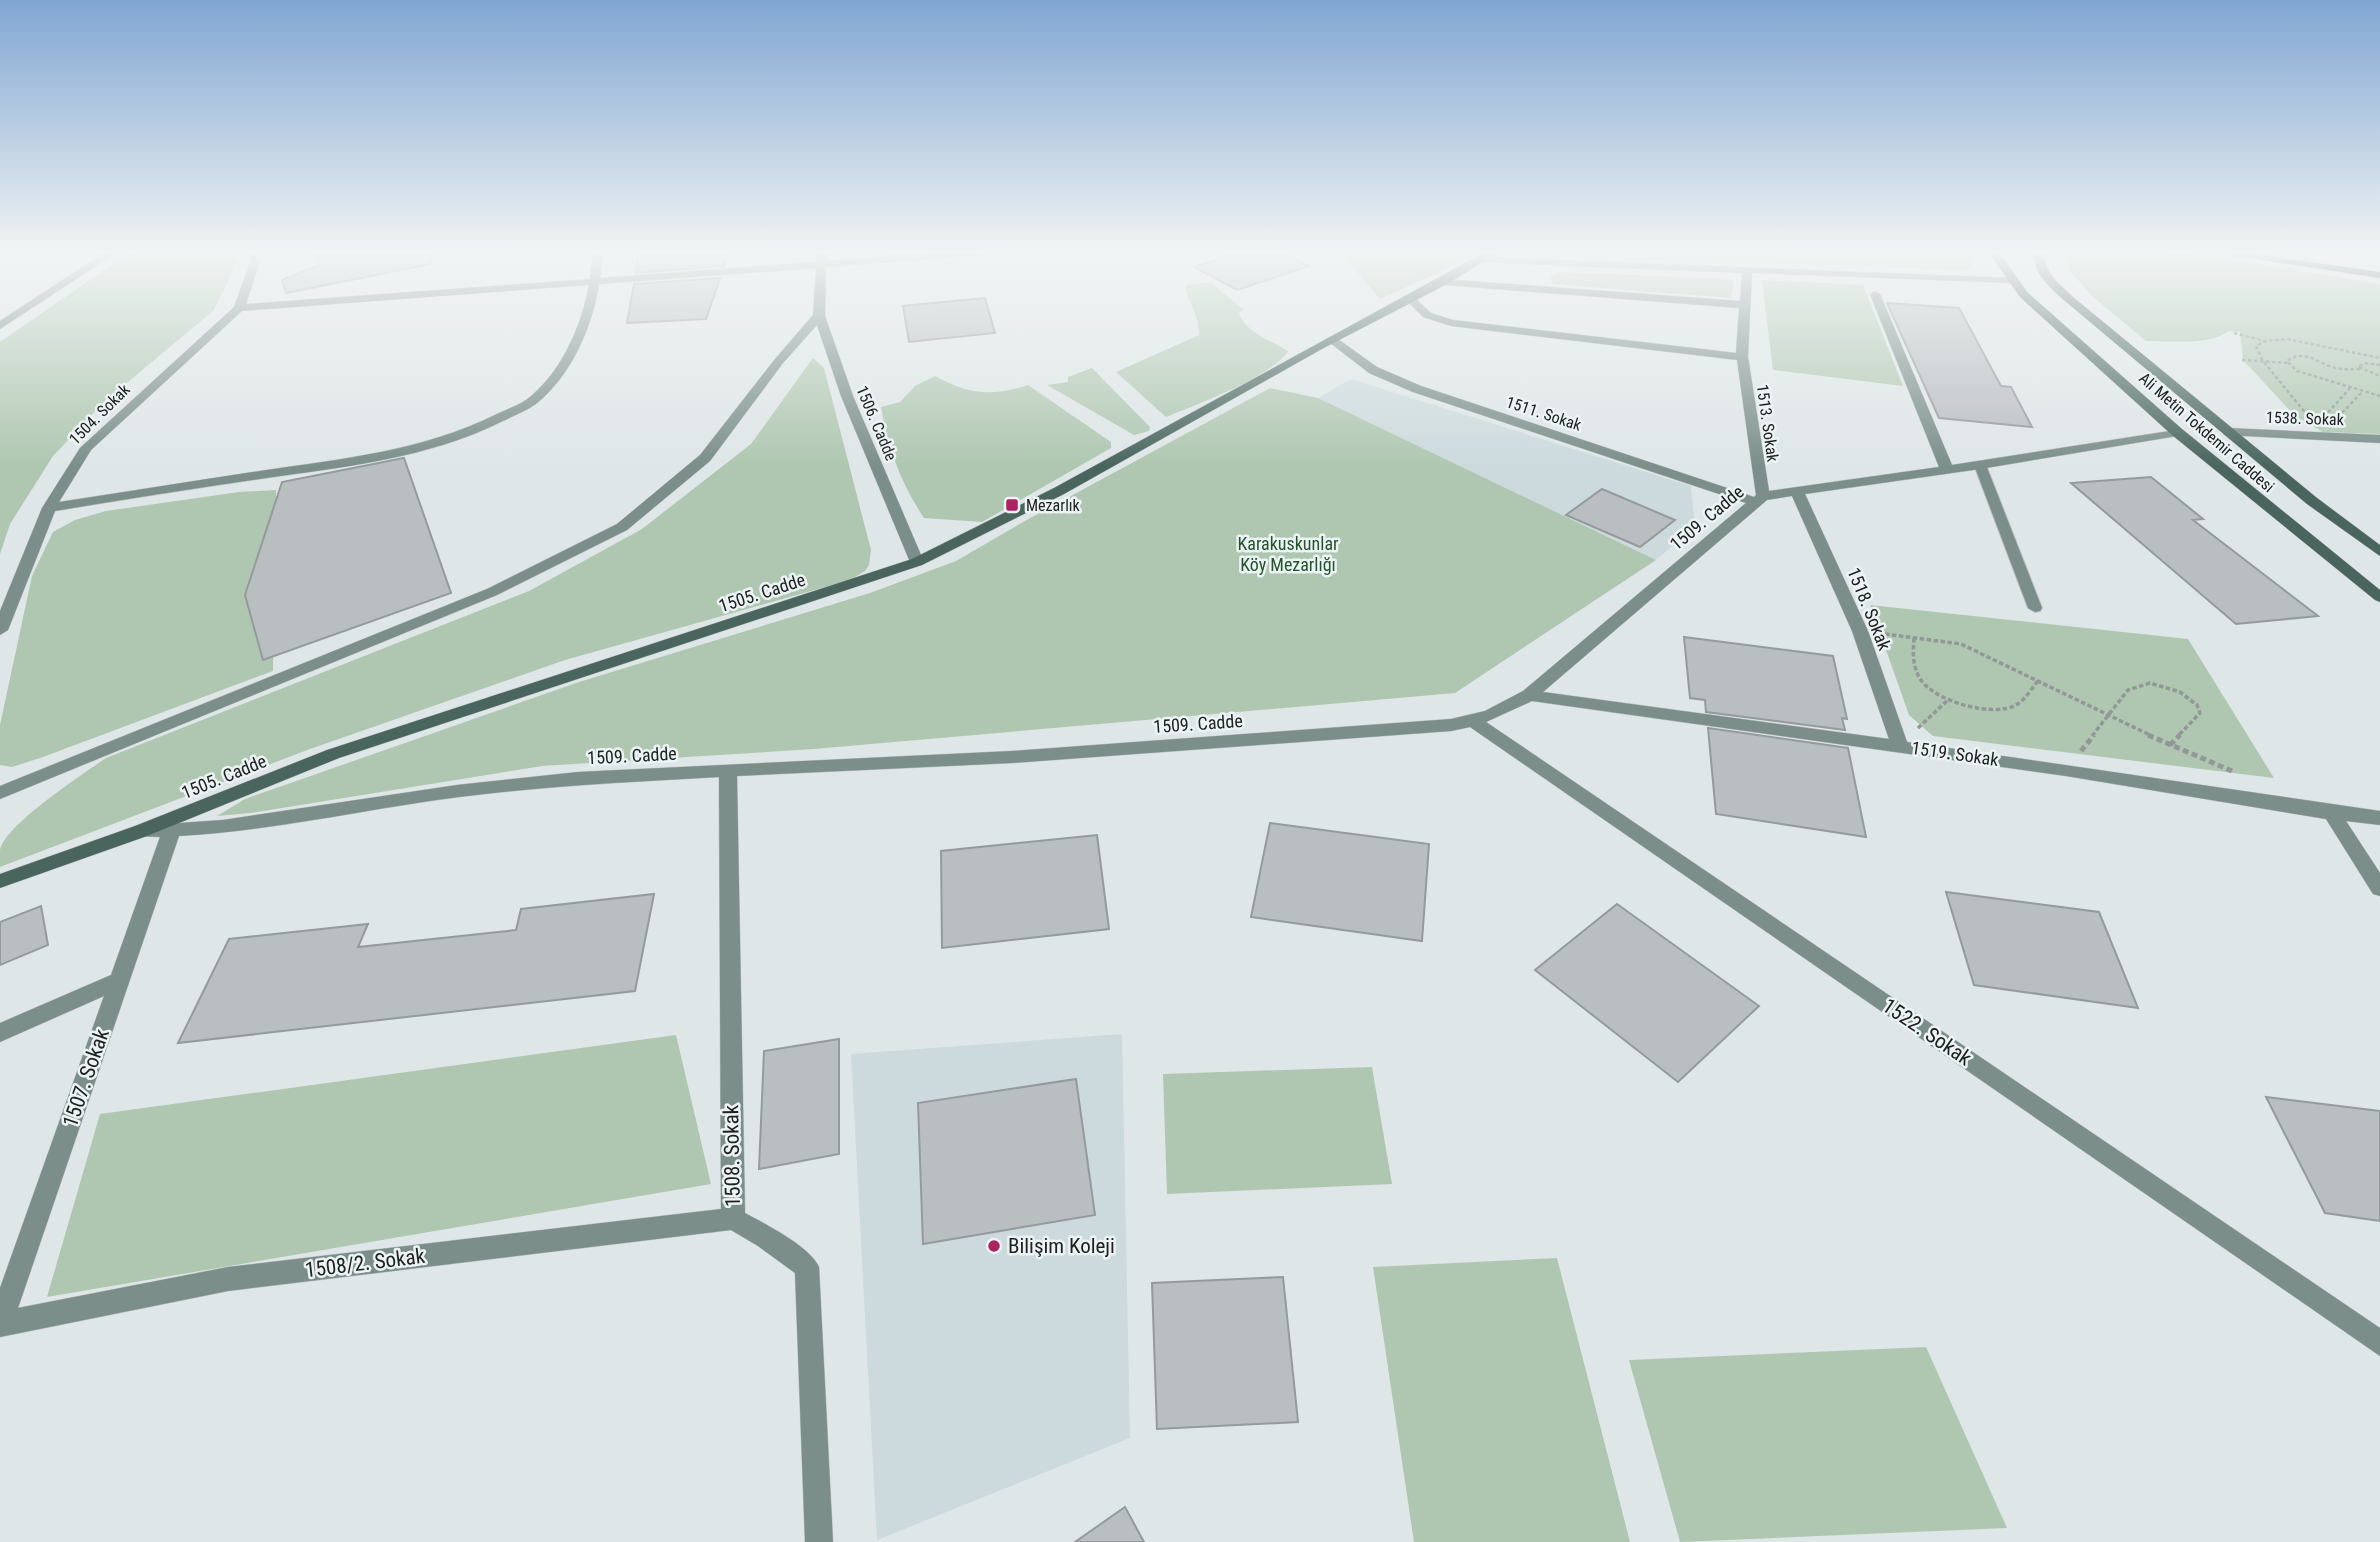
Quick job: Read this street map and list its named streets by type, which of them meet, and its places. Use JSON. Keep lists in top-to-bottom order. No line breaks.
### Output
{"streets":{"street":["1511. Sokak","1504. Sokak","1538. Sokak","1506. Cadde","1513. Sokak","Ali Metin Tokdemir Caddesi","1509. Cadde","1505. Cadde","1518. Sokak","1519. Sokak","1522. Sokak","1507. Sokak","1508. Sokak","1508/2. Sokak"]},"crossings":[["1511. Sokak","1513. Sokak"],["1511. Sokak","1509. Cadde"],["1511. Sokak","1505. Cadde"],["1538. Sokak","Ali Metin Tokdemir Caddesi"],["1506. Cadde","1505. Cadde"],["1513. Sokak","1509. Cadde"],["Ali Metin Tokdemir Caddesi","1509. Cadde"],["1509. Cadde","1505. Cadde"],["1509. Cadde","1518. Sokak"],["1509. Cadde","1519. Sokak"],["1509. Cadde","1522. Sokak"],["1509. Cadde","1507. Sokak"],["1509. Cadde","1508. Sokak"],["1518. Sokak","1519. Sokak"],["1507. Sokak","1508/2. Sokak"],["1508. Sokak","1508/2. Sokak"]],"parks":["Karakuskunlar Köy Mezarlığı"],"places":{"transit":["Mezarlık"],"other":["Bilişim Koleji"]}}
